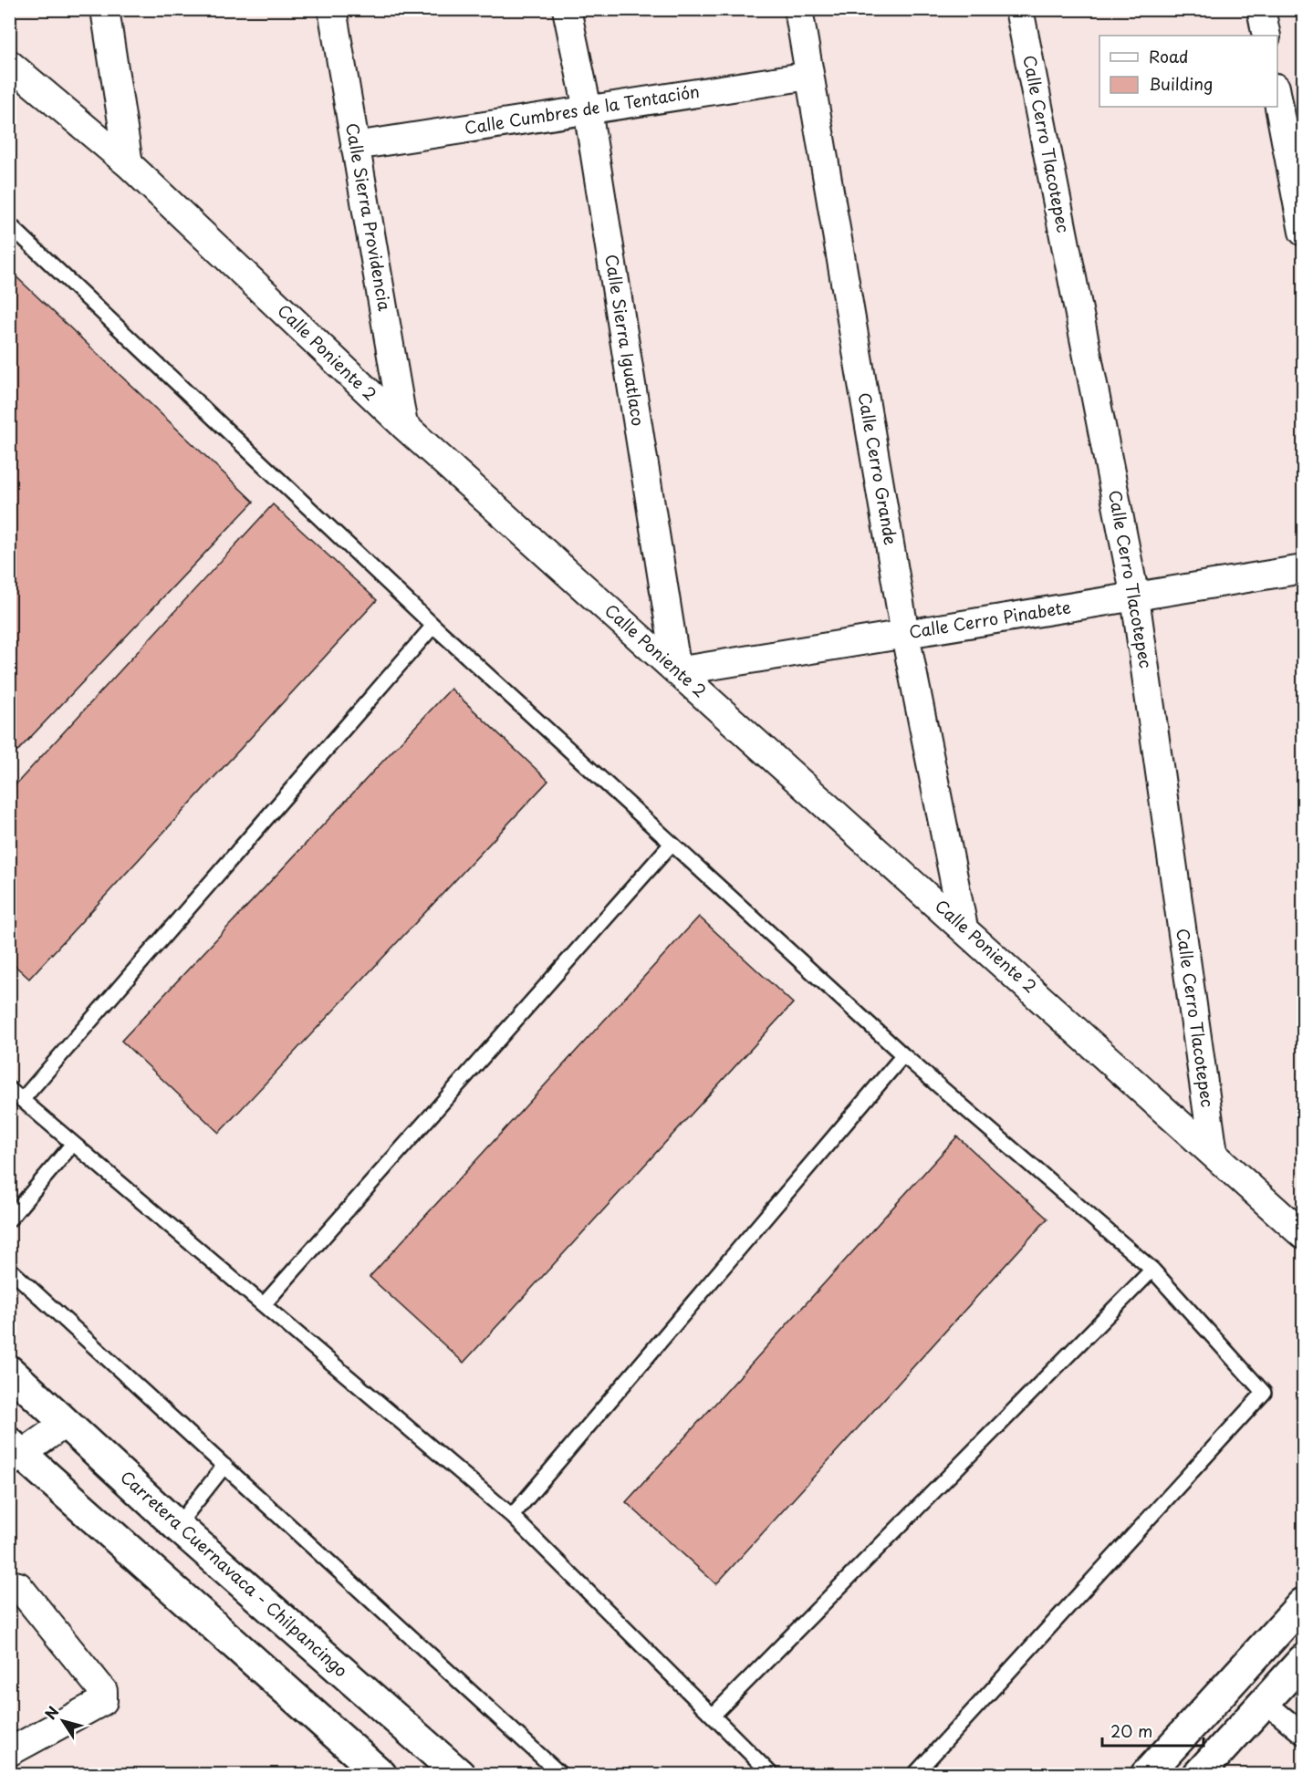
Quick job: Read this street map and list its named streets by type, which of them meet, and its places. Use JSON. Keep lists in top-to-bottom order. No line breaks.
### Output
{"streets":{"main road":["Carretera Cuernavaca - Chilpancingo"],"street":["Calle Cumbres de la Tentación","Calle Cerro Tlacotepec","Calle Sierra Providencia","Calle Sierra Iguatlaco","Calle Poniente 2","Calle Cerro Grande","Calle Cerro Pinabete"]},"crossings":[["Calle Cumbres de la Tentación","Calle Sierra Providencia"],["Calle Cumbres de la Tentación","Calle Sierra Iguatlaco"],["Calle Cumbres de la Tentación","Calle Cerro Grande"],["Calle Cerro Tlacotepec","Calle Poniente 2"],["Calle Cerro Tlacotepec","Calle Cerro Pinabete"],["Calle Sierra Providencia","Calle Poniente 2"],["Calle Sierra Iguatlaco","Calle Poniente 2"],["Calle Sierra Iguatlaco","Calle Cerro Pinabete"],["Calle Poniente 2","Calle Cerro Grande"],["Calle Poniente 2","Calle Cerro Pinabete"],["Calle Cerro Grande","Calle Cerro Pinabete"]],"legend":["Road","Building"],"scale_bar":"20 m","north":"top left"}
